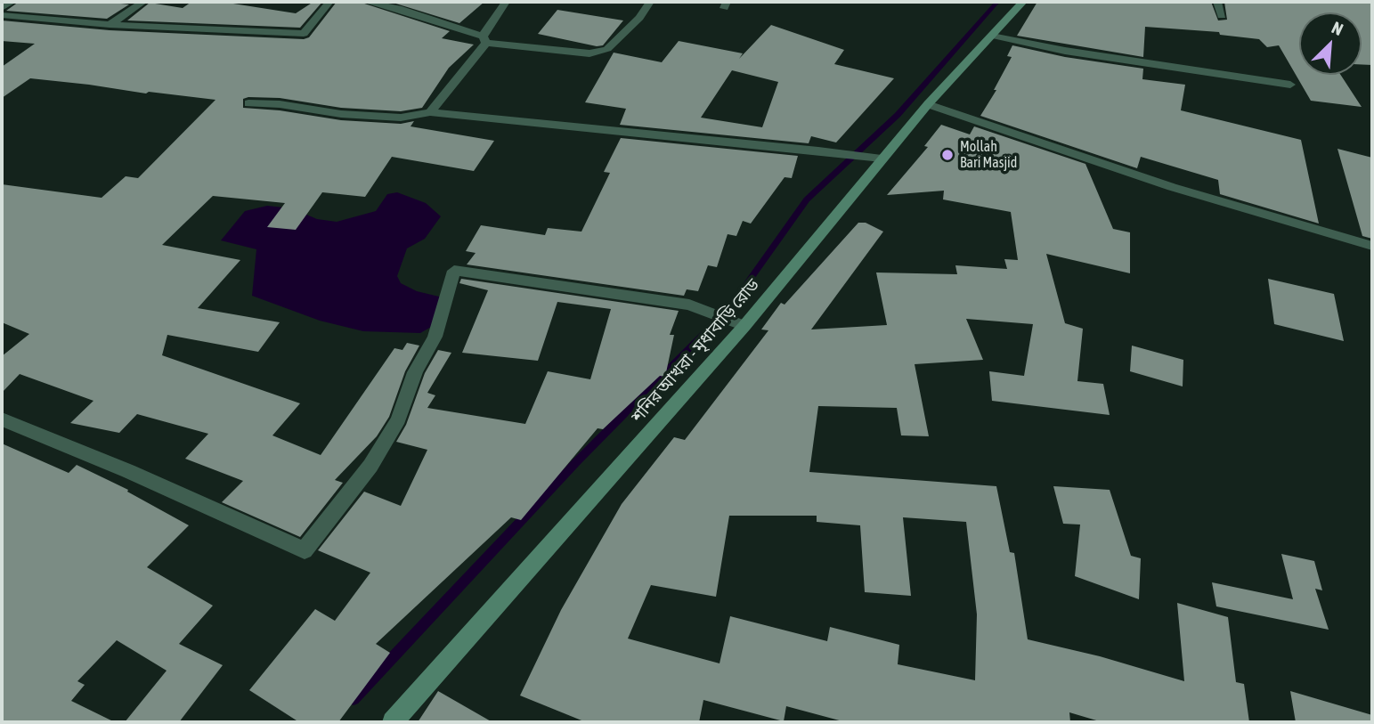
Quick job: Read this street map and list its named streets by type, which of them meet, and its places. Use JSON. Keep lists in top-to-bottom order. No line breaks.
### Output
{"streets":{"main road":["শনির আখরা - মৃধাবাড়ি রোড"]},"places":["Mollah Bari Masjid"],"north":"top right"}
